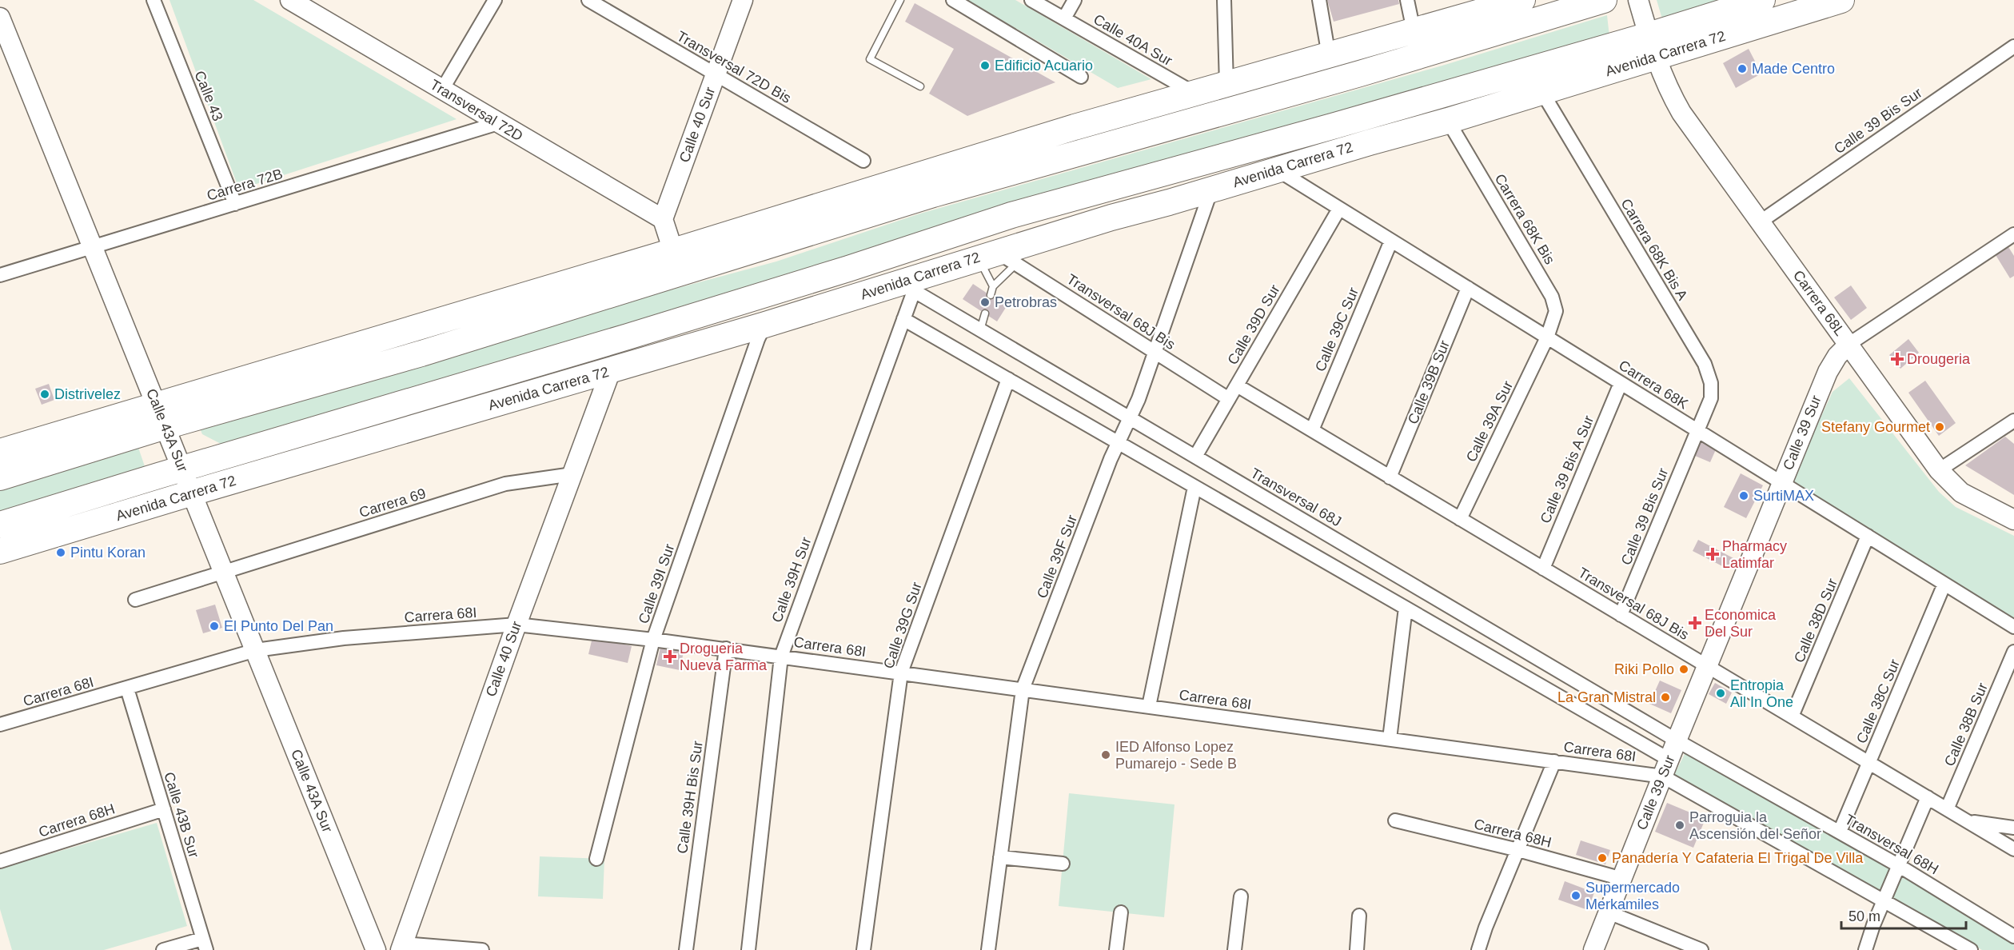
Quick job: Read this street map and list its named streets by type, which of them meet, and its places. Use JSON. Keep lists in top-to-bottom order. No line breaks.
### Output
{"streets":{"highway":["Avenida Carrera 72"],"street":["Calle 40A Sur","Transversal 72D Bis","Calle 43","Transversal 72D","Calle 39 Bis Sur","Calle 40 Sur","Carrera 72B","Carrera 68K Bis","Carrera 68K Bis A","Carrera 68L","Transversal 68J Bis","Calle 39D Sur","Calle 39C Sur","Calle 39B Sur","Carrera 68K","Calle 39A Sur","Calle 43A Sur","Calle 39 Sur","Calle 39 Bis A Sur","Transversal 68J","Carrera 69","Calle 39F Sur","Calle 39H Sur","Calle 39I Sur","Carrera 68I","Calle 38D Sur","Calle 39G Sur","Calle 38C Sur","Calle 38B Sur","Calle 39H Bis Sur","Calle 43B Sur","Carrera 68H","Transversal 68H"]},"crossings":[["Avenida Carrera 72","Calle 40 Sur"],["Avenida Carrera 72","Carrera 68K Bis"],["Avenida Carrera 72","Carrera 68K Bis A"],["Avenida Carrera 72","Carrera 68L"],["Avenida Carrera 72","Transversal 68J Bis"],["Avenida Carrera 72","Carrera 68K"],["Avenida Carrera 72","Calle 43A Sur"],["Avenida Carrera 72","Transversal 68J"],["Avenida Carrera 72","Calle 39F Sur"],["Avenida Carrera 72","Calle 39H Sur"],["Avenida Carrera 72","Calle 39I Sur"],["Transversal 72D Bis","Calle 40 Sur"],["Calle 43","Carrera 72B"],["Transversal 72D","Calle 40 Sur"],["Transversal 72D","Carrera 72B"],["Calle 39 Bis Sur","Carrera 68K Bis A"],["Calle 39 Bis Sur","Carrera 68L"],["Calle 39 Bis Sur","Transversal 68J Bis"],["Calle 39 Bis Sur","Carrera 68K"],["Calle 40 Sur","Carrera 69"],["Calle 40 Sur","Carrera 68I"],["Carrera 72B","Calle 43A Sur"],["Carrera 68K Bis","Carrera 68K"],["Carrera 68K Bis","Calle 39A Sur"],["Carrera 68K Bis A","Carrera 68K"],["Carrera 68L","Calle 39 Sur"],["Transversal 68J Bis","Calle 39D Sur"],["Transversal 68J Bis","Calle 39C Sur"],["Transversal 68J Bis","Calle 39B Sur"],["Transversal 68J Bis","Calle 39A Sur"],["Transversal 68J Bis","Calle 39 Sur"],["Transversal 68J Bis","Calle 39 Bis A Sur"],["Transversal 68J Bis","Calle 39F Sur"],["Transversal 68J Bis","Calle 38D Sur"],["Transversal 68J Bis","Calle 38C Sur"],["Transversal 68J Bis","Calle 38B Sur"],["Calle 39D Sur","Carrera 68K"],["Calle 39D Sur","Transversal 68J"],["Calle 39C Sur","Carrera 68K"],["Calle 39B Sur","Carrera 68K"],["Carrera 68K","Calle 39A Sur"],["Carrera 68K","Calle 39 Sur"],["Carrera 68K","Calle 39 Bis A Sur"],["Carrera 68K","Calle 38D Sur"],["Carrera 68K","Calle 38C Sur"],["Calle 43A Sur","Carrera 69"],["Calle 43A Sur","Carrera 68I"],["Calle 39 Sur","Transversal 68J"],["Calle 39 Sur","Carrera 68I"],["Calle 39 Sur","Carrera 68H"],["Calle 39 Sur","Transversal 68H"],["Transversal 68J","Calle 39F Sur"],["Transversal 68J","Calle 39H Sur"],["Transversal 68J","Transversal 68H"],["Calle 39F Sur","Carrera 68I"],["Calle 39H Sur","Carrera 68I"],["Calle 39I Sur","Carrera 68I"],["Carrera 68I","Calle 39G Sur"],["Carrera 68I","Calle 39H Bis Sur"],["Carrera 68I","Calle 43B Sur"],["Calle 38C Sur","Transversal 68H"],["Calle 43B Sur","Carrera 68H"]],"places":{"other":["Edificio Acuario","Made Centro","Petrobras","Distrivelez","Stefany Gourmet","SurtiMAX","Pintu Koran","El Punto Del Pan","Riki Pollo","Entropia All In One","La Gran Mistral","IED Alfonso Lopez Pumarejo - Sede B","Parroguia la Ascensión del Señor","Panadería Y Cafateria El Trigal De Villa","Supermercado Merkamiles"],"health":["Drougeria","Pharmacy Latimfar","Economica Del Sur","Drogueria Nueva Farma"]},"scale_bar":"50 m"}
